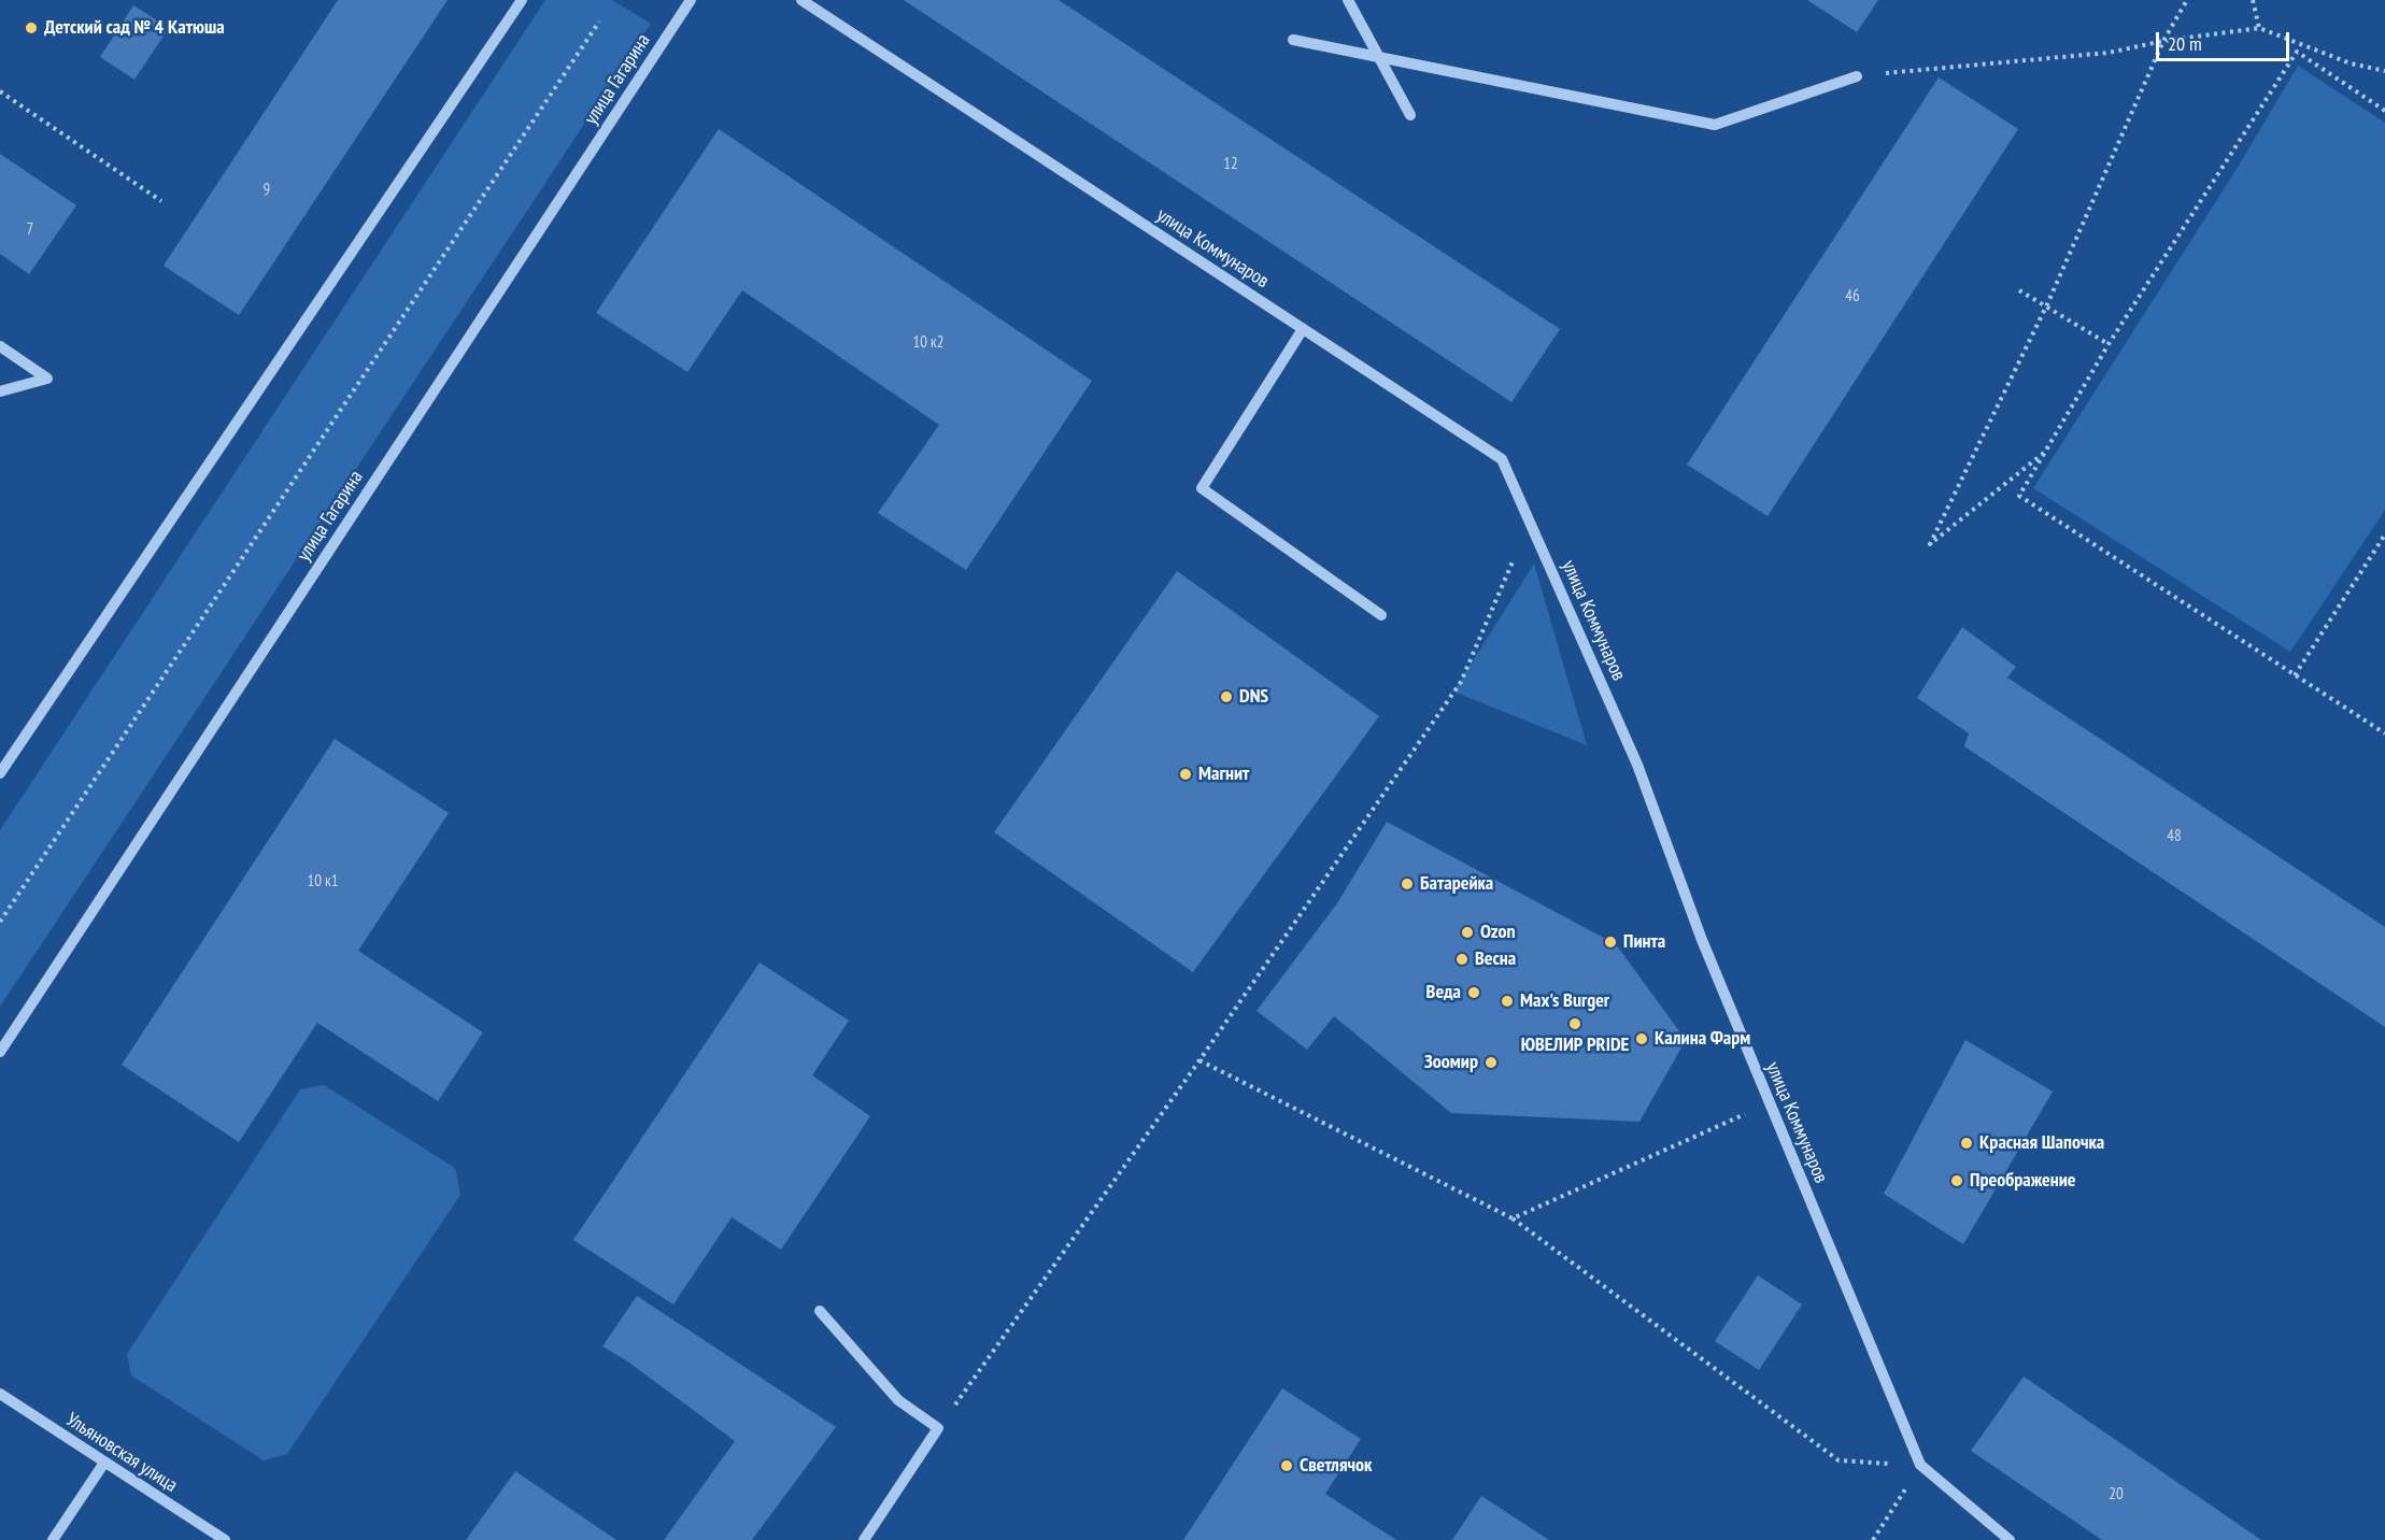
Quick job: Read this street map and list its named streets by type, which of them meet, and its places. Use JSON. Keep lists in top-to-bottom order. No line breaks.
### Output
{"streets":{"street":["улица Гагарина","улица Коммунаров","Ульяновская улица"]},"places":["Детский сад № 4 Катюша","DNS","Магнит","Батарейка","Ozon","Пинта","Весна","Веда","Max's Burger","ЮВЕЛИР PRIDE","Калина Фарм","Зоомир","Красная Шапочка","Преображение","Светлячок"],"house_numbers":["12","9","7","46","10 к2","48","10 к1","20"],"scale_bar":"20 m"}
